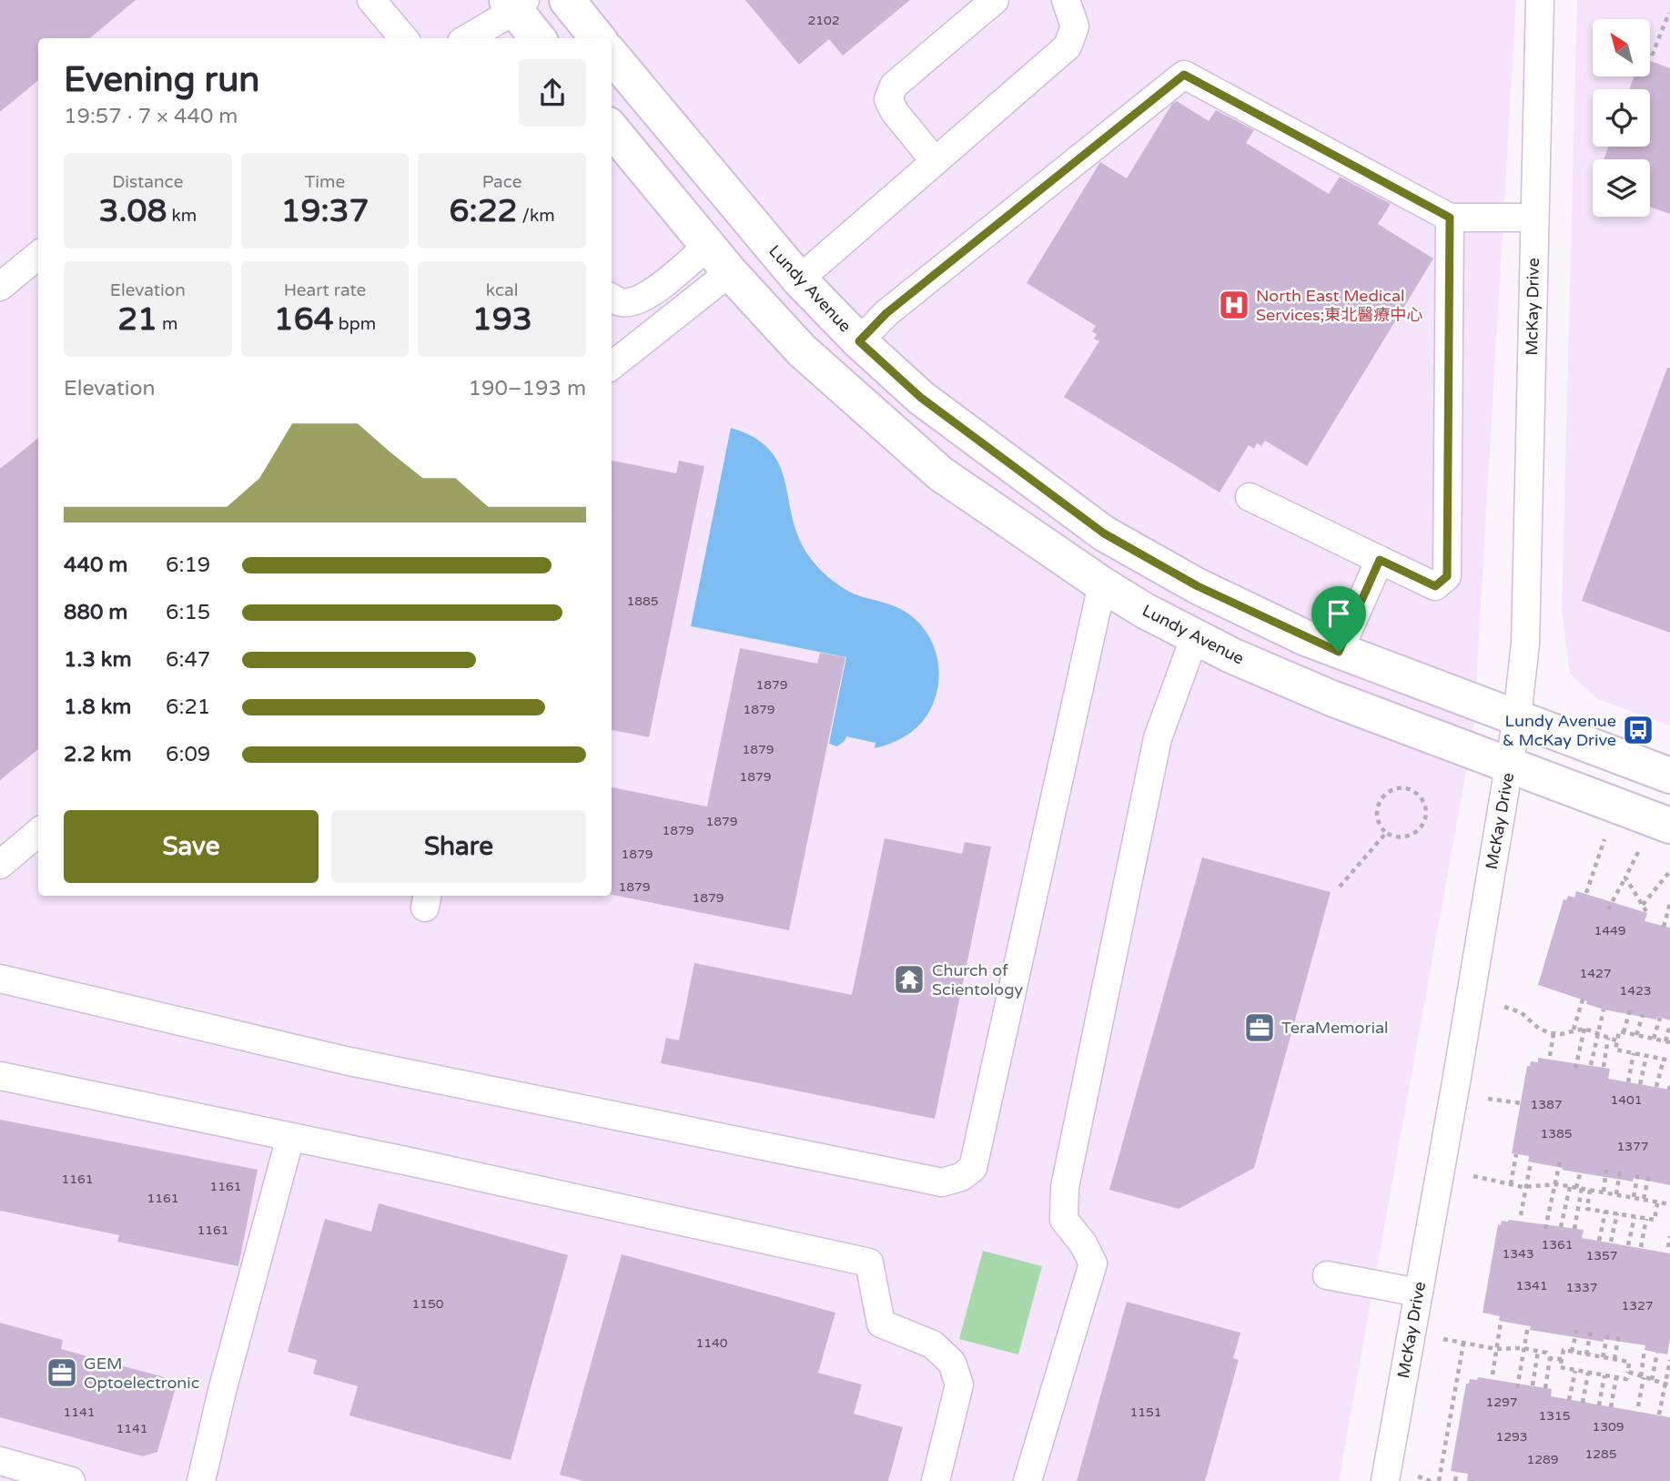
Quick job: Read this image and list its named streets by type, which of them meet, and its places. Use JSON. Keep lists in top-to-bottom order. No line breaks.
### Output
{"streets":{"main road":["Lundy Avenue"],"street":["McKay Drive"]},"crossings":[["Lundy Avenue","McKay Drive"]],"places":{"hospital":["North East Medical Services;東北醫療中心"],"bus stop":["Lundy Avenue & McKay Drive"],"temple":["Church of Scientology"],"office":["TeraMemorial","GEM Optoelectronic"]},"house_numbers":["2102","1885","1879","1879","1879","1879","1879","1879","1879","1879","1879","1449","1427","1423","1401","1387","1385","1377","1161","1161","1161","1161","1361","1343","1357","1341","1337","1150","1327","1140","1297","1141","1151","1315","1309","1141","1293","1285","1289"],"north":"top left","page":{"heading":["Evening run","19:57 · 7 × 440 m"],"stats":[["Distance","3.08 km"],["Time","19:37"],["Pace","6:22 /km"],["Elevation","21 m"],["Heart rate","164 bpm"],["kcal","193"]],"chart":["Elevation","190–193 m"],"list":[{"name":"440 m","note":"6:19"},{"name":"880 m","note":"6:15"},{"name":"1.3 km","note":"6:47"},{"name":"1.8 km","note":"6:21"},{"name":"2.2 km","note":"6:09"}],"buttons":["Save","Share"]}}
